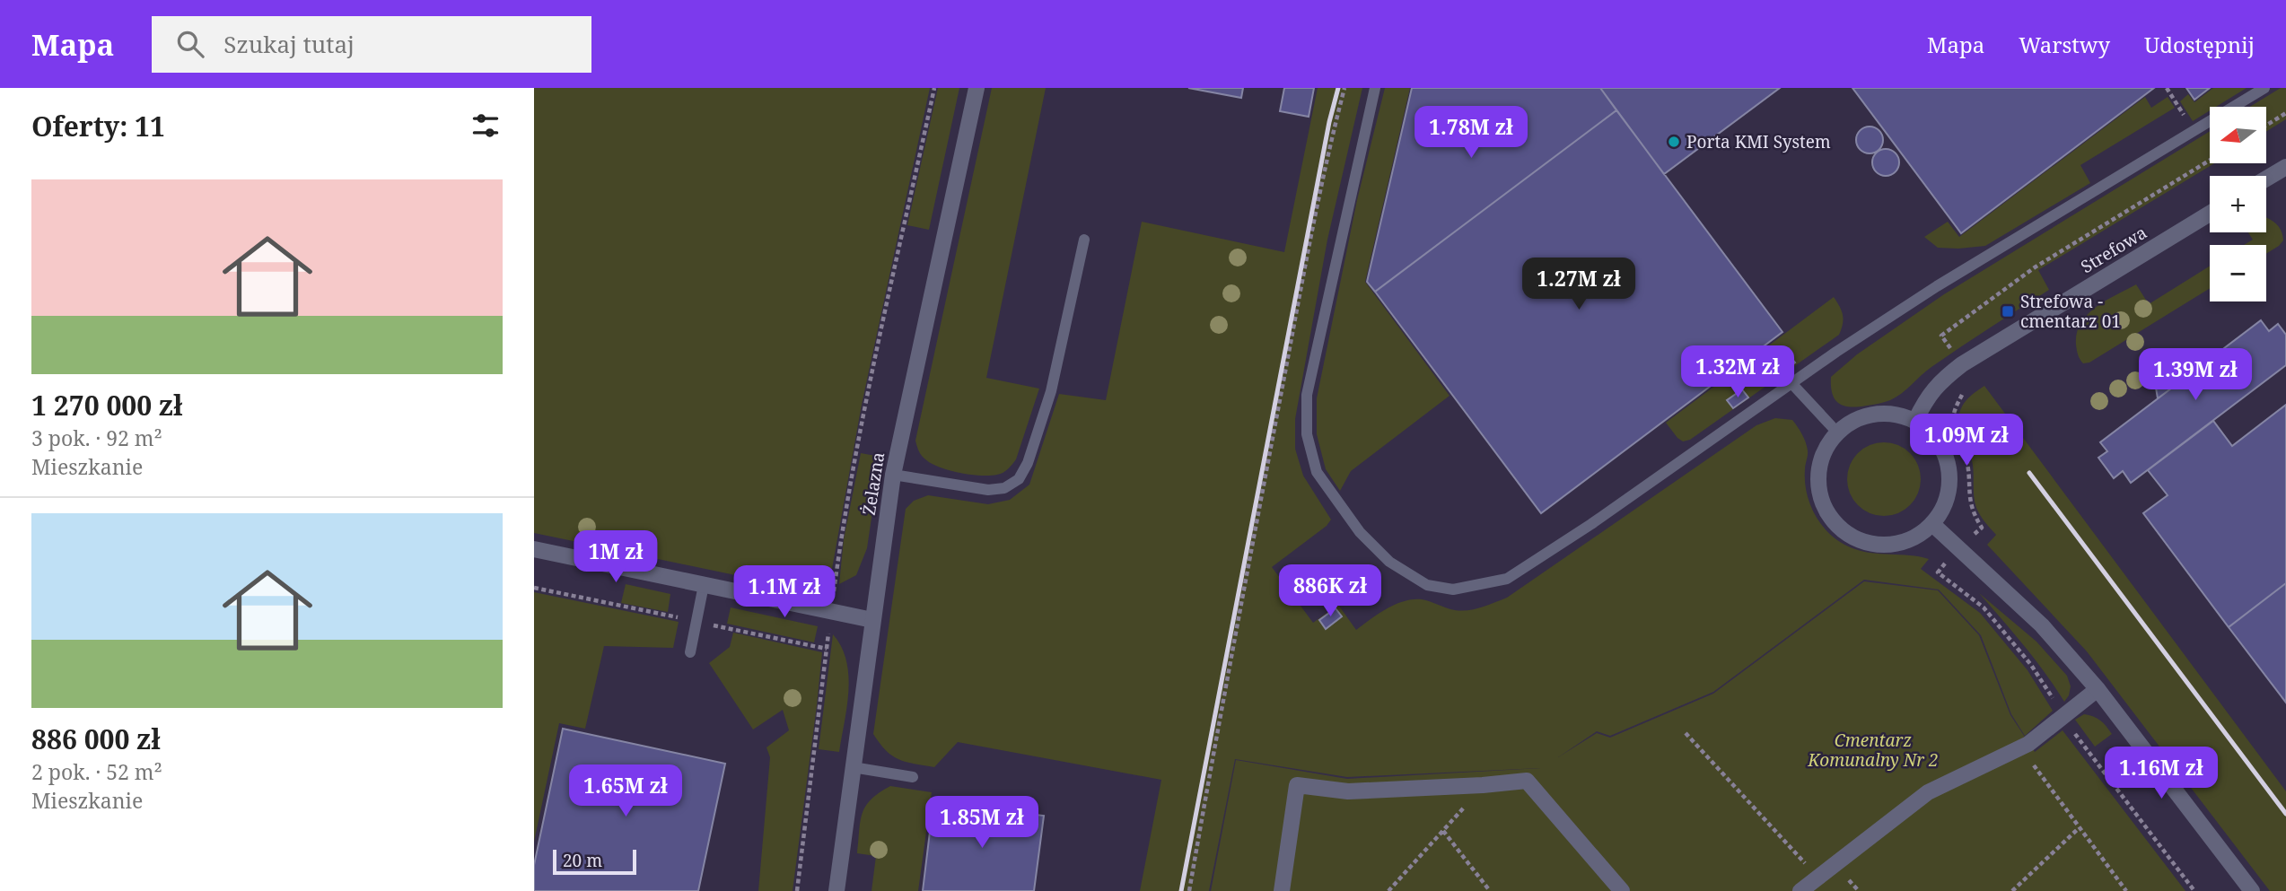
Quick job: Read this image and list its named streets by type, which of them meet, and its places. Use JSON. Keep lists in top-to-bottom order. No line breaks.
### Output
{"streets":{"street":["Strefowa","Żelazna"]},"parks":["Cmentarz Komunalny Nr 2"],"places":{"other":["Porta KMI System"],"transit":["Strefowa - cmentarz 01"]},"scale_bar":"20 m","north":"left","page":{"header":"Mapa","search":"Szukaj tutaj","nav":["Mapa","Warstwy","Udostępnij"],"heading":"Oferty: 11","price":["1.78M zł","1.27M zł","1.32M zł","1.39M zł","1.09M zł","1M zł","886K zł","1.1M zł","1.16M zł","1.65M zł","1.85M zł"],"map_buttons":["+","−"],"list":[{"name":"1 270 000 zł","note":"3 pok. · 92 m² · Mieszkanie"},{"name":"886 000 zł","note":"2 pok. · 52 m² · Mieszkanie"}],"scale":"20 m"}}
